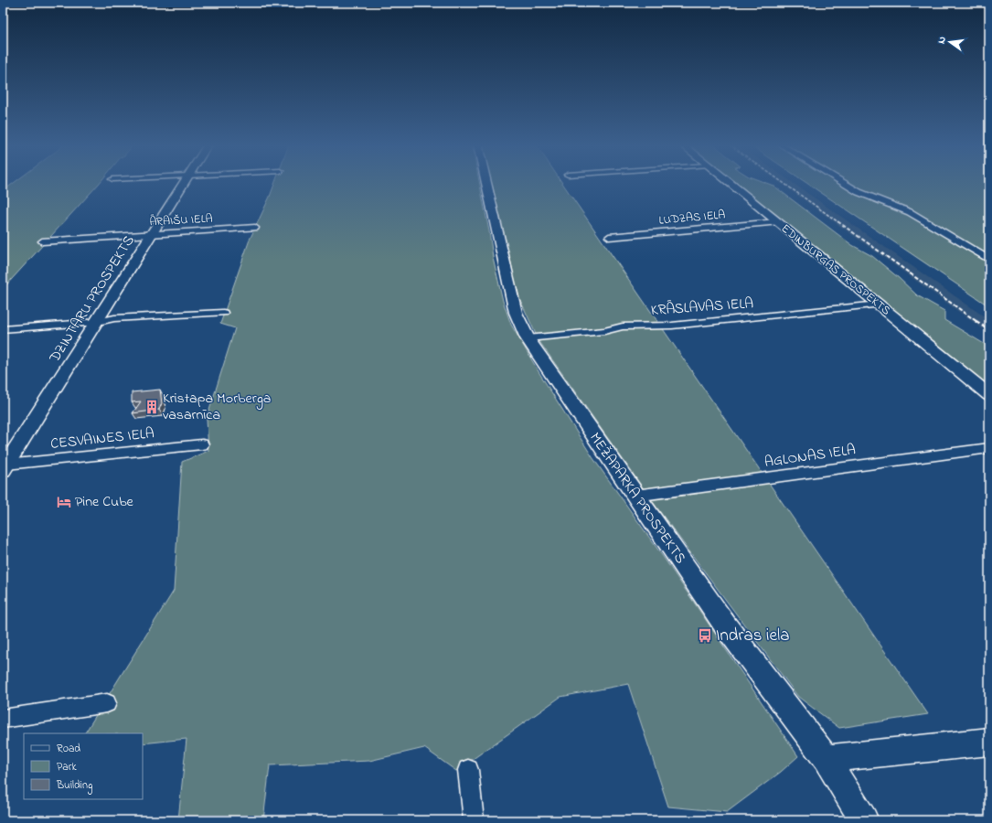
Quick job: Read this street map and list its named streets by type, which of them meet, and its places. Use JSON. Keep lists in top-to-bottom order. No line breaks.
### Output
{"streets":{"street":["LUDZAS IELA","ĀRAIŠU IELA","EDINBURGAS PROSPEKTS","DZINTARU PROSPEKTS","KRĀSLAVAS IELA","CESVAINES IELA","AGLONAS IELA","MEŽAPARKA PROSPEKTS"]},"crossings":[["LUDZAS IELA","EDINBURGAS PROSPEKTS"],["ĀRAIŠU IELA","DZINTARU PROSPEKTS"],["EDINBURGAS PROSPEKTS","KRĀSLAVAS IELA"],["DZINTARU PROSPEKTS","CESVAINES IELA"],["KRĀSLAVAS IELA","MEŽAPARKA PROSPEKTS"],["AGLONAS IELA","MEŽAPARKA PROSPEKTS"]],"places":{"building":["Kristapa Morberga vasarnīca"],"hotel":["Pine Cube"],"bus stop":["Indras iela"]},"legend":["Road","Park","Building"],"north":"left"}
